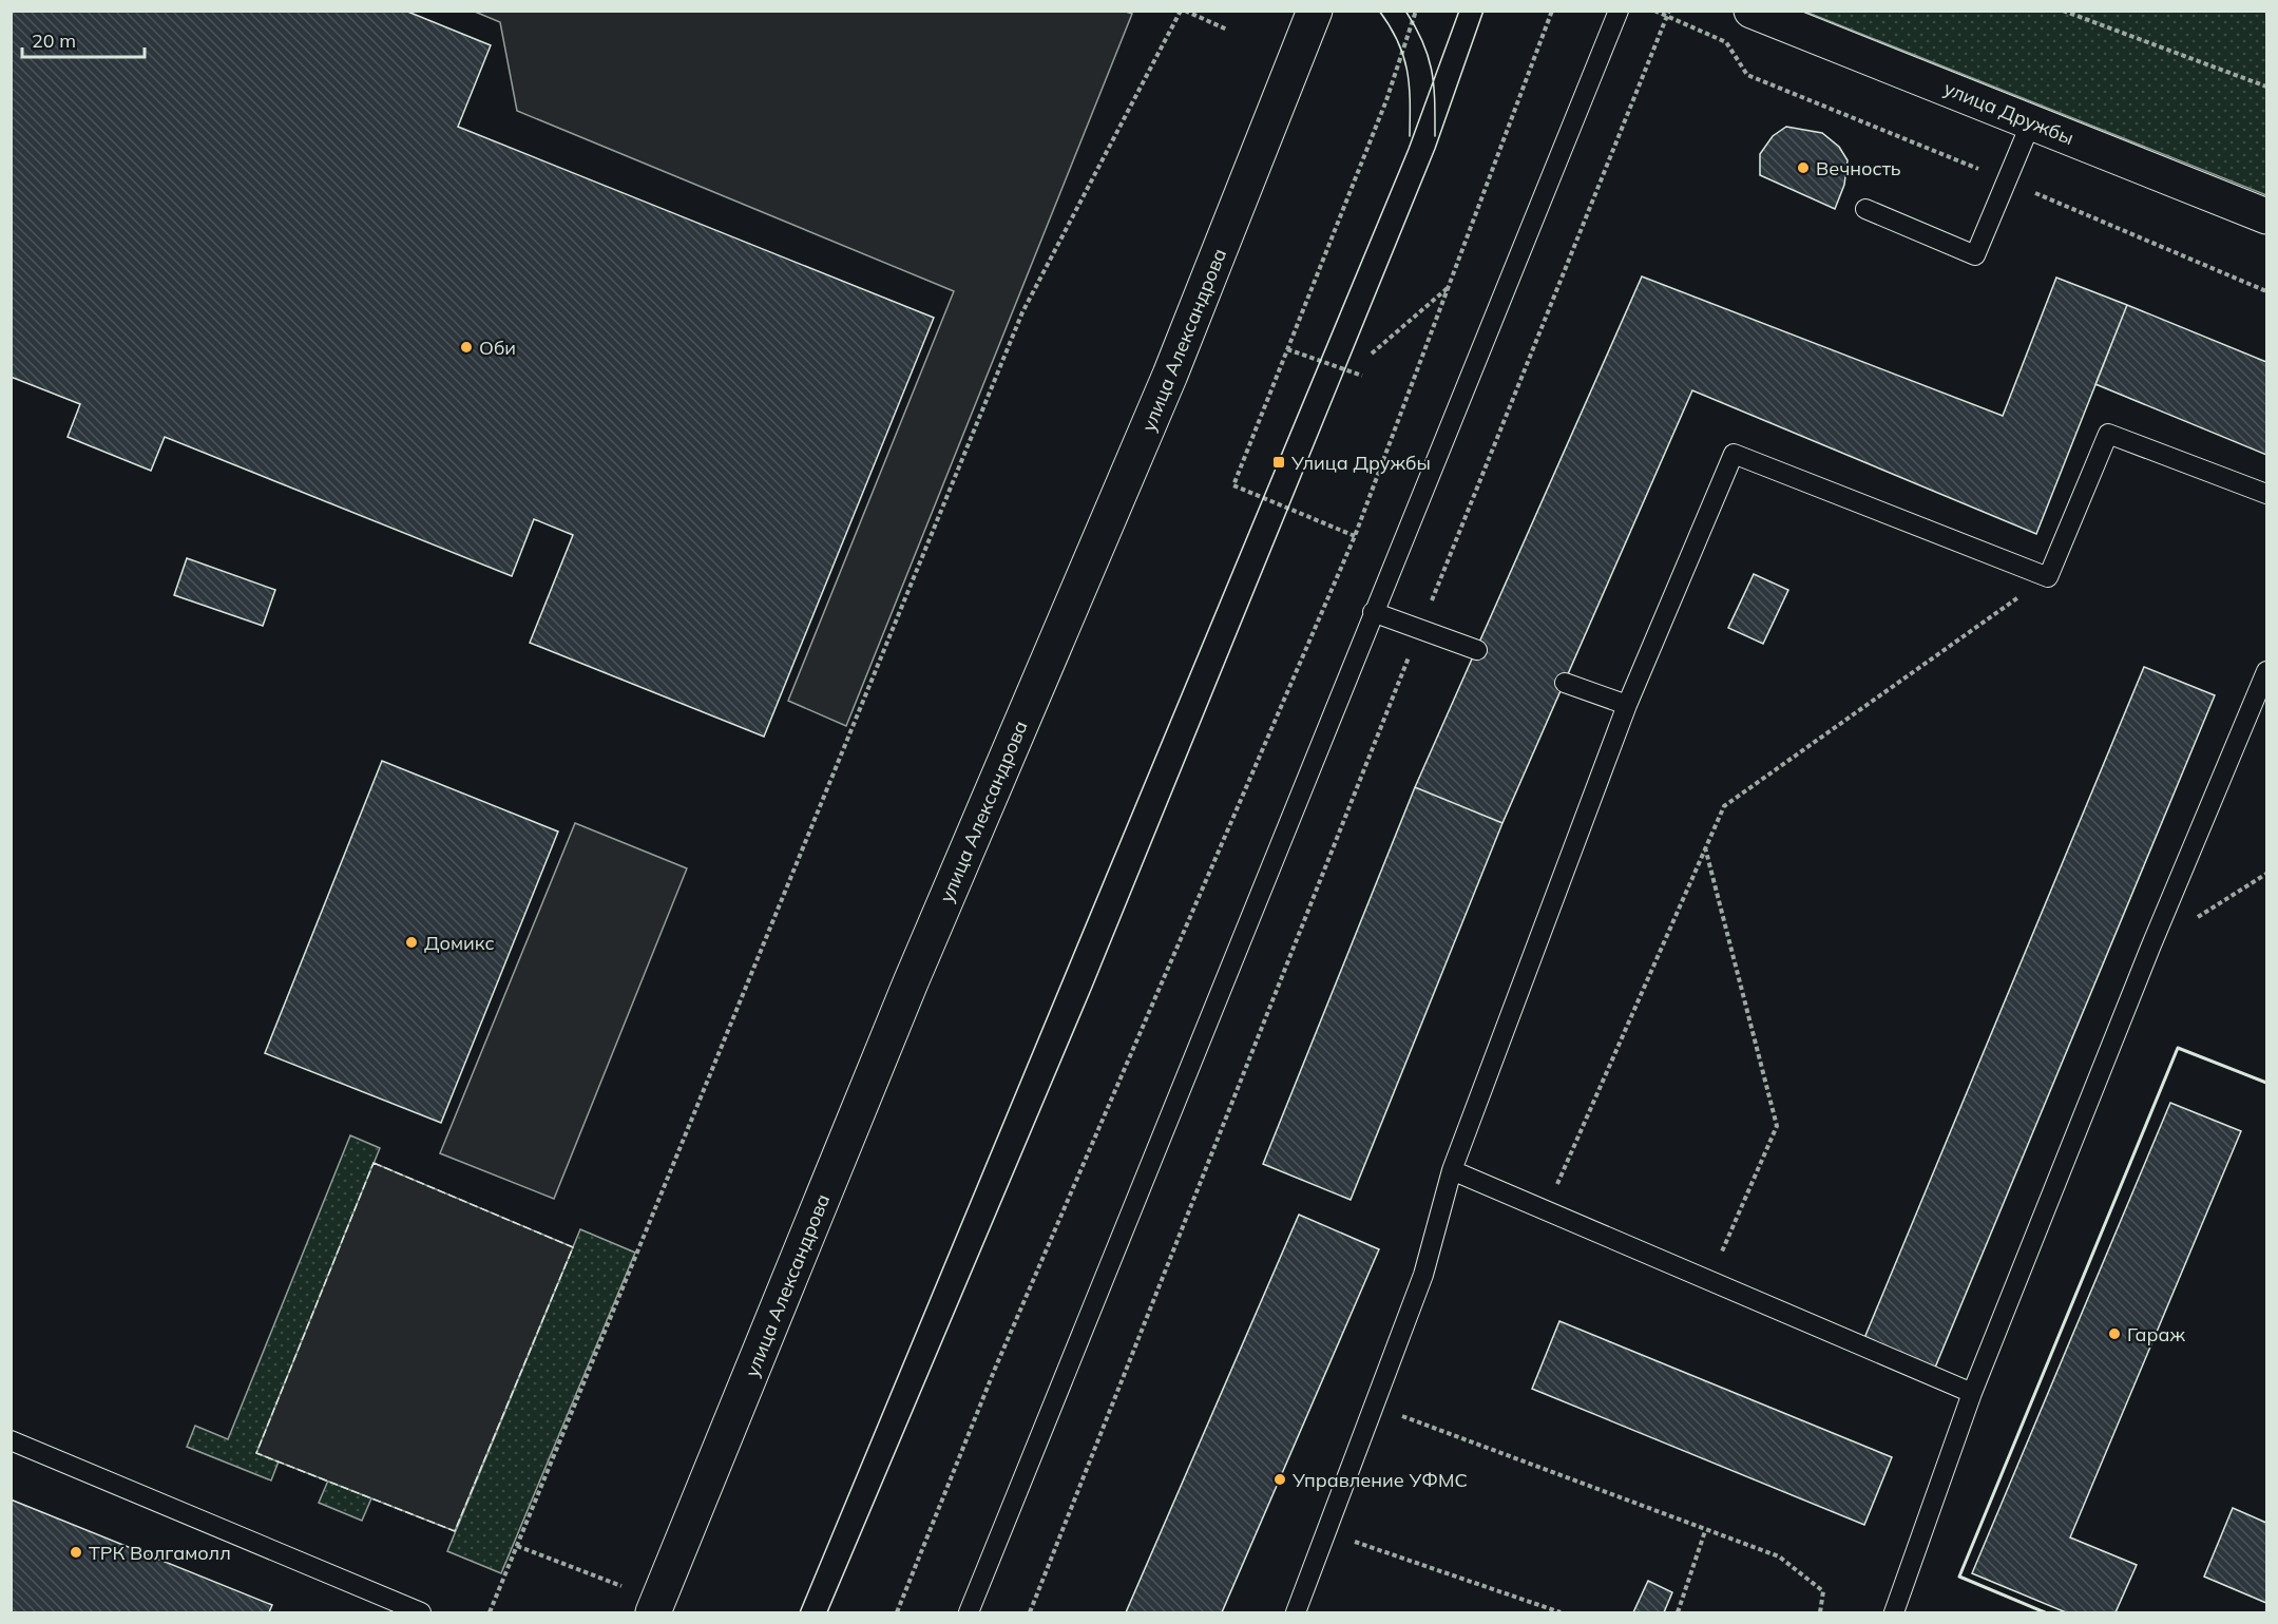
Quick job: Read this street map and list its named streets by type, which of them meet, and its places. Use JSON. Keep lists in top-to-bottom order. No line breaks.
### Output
{"streets":{"main road":["улица Дружбы","улица Александрова"]},"places":{"other":["Вечность","Оби","Домикс","Гараж","Управление УФМС","ТРК Волгамолл"],"transit":["Улица Дружбы"]},"scale_bar":"20 m"}
